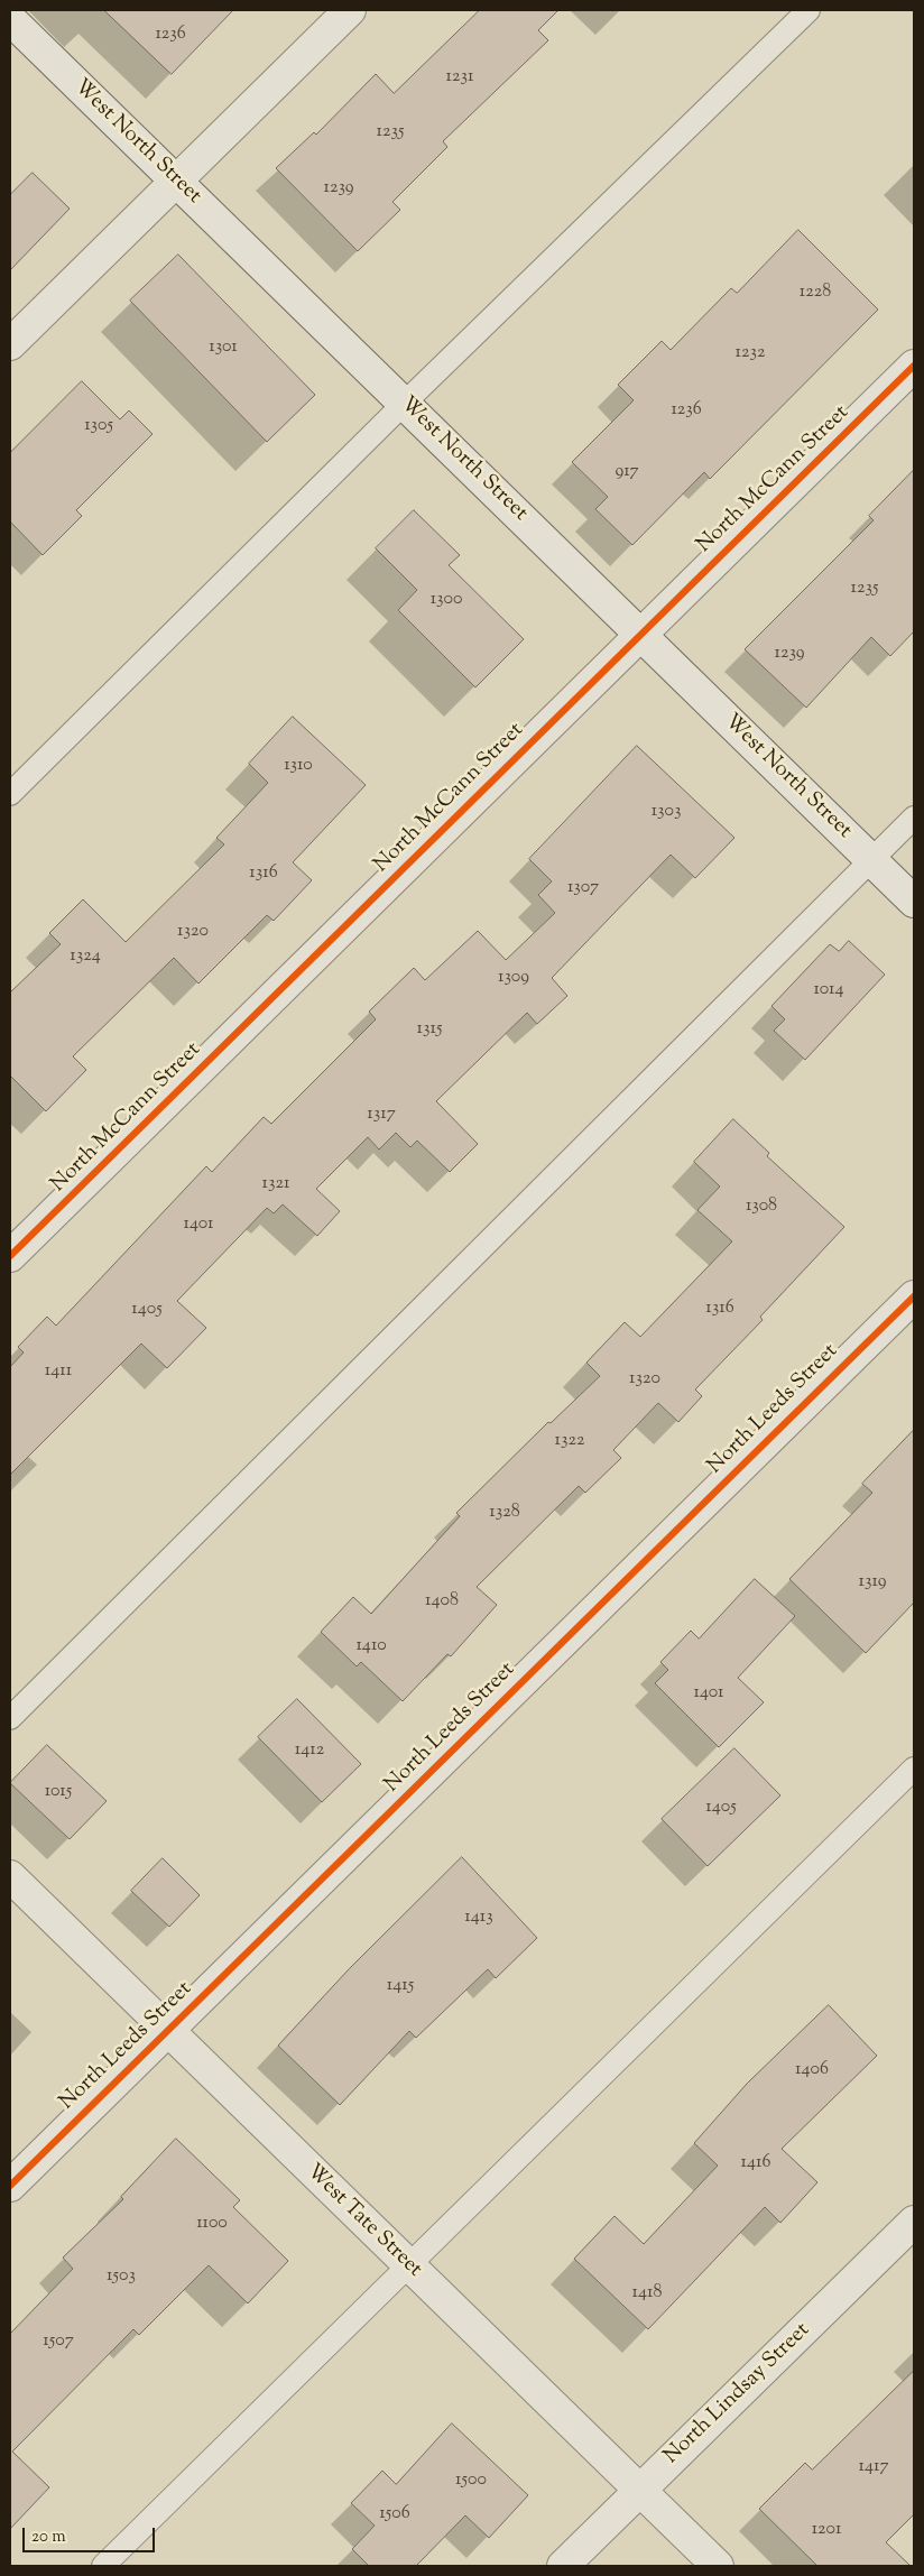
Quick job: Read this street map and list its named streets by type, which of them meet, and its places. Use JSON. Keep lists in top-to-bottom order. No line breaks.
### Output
{"streets":{"street":["West North Street","North McCann Street","North Leeds Street","West Tate Street","North Lindsay Street"]},"crossings":[["West North Street","North McCann Street"],["North Leeds Street","West Tate Street"],["West Tate Street","North Lindsay Street"]],"house_numbers":["1236","1231","1235","1239","1228","1301","1232","1236","1305","917","1235","1300","1239","1310","1303","1316","1307","1320","1324","1309","1014","1315","1317","1321","1308","1401","1316","1405","1411","1320","1322","1328","1319","1408","1410","1401","1412","1015","1405","1413","1415","1406","1416","1100","1503","1418","1507","1417","1500","1506","1201"],"scale_bar":"20 m"}
